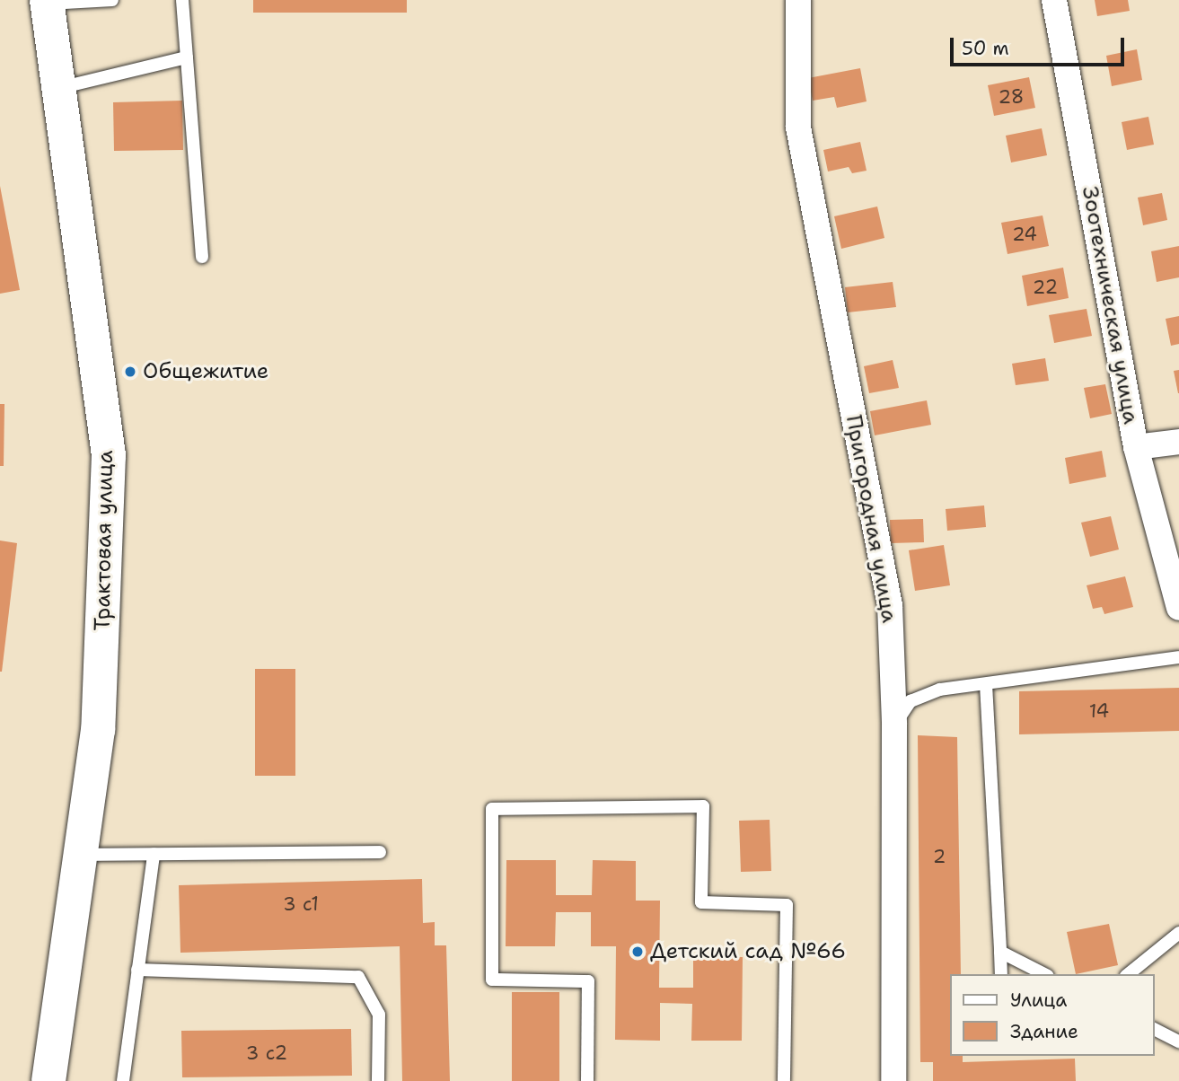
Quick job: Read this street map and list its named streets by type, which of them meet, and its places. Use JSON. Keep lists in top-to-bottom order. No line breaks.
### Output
{"streets":{"main road":["Трактовая улица"],"street":["Зоотехническая улица","Пригородная улица"]},"places":["Общежитие","Детский сад №66"],"house_numbers":["28","24","22","14","2","3 с1","3 с2"],"legend":["Улица","Здание"],"scale_bar":"50 m"}
